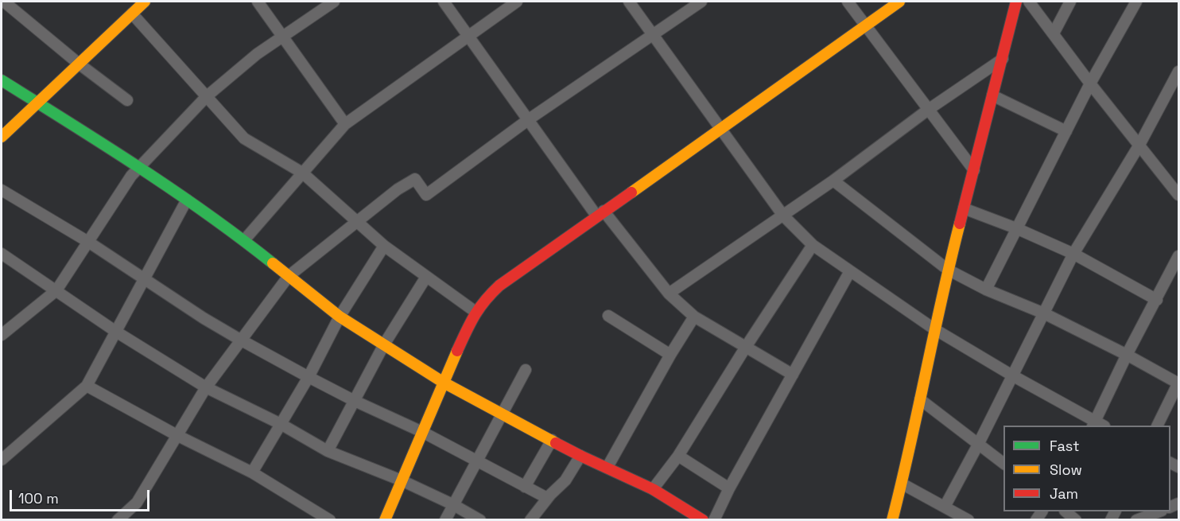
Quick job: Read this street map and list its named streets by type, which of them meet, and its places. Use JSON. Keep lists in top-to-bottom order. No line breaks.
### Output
{"legend":["Fast","Slow","Jam"],"scale_bar":"100 m"}
